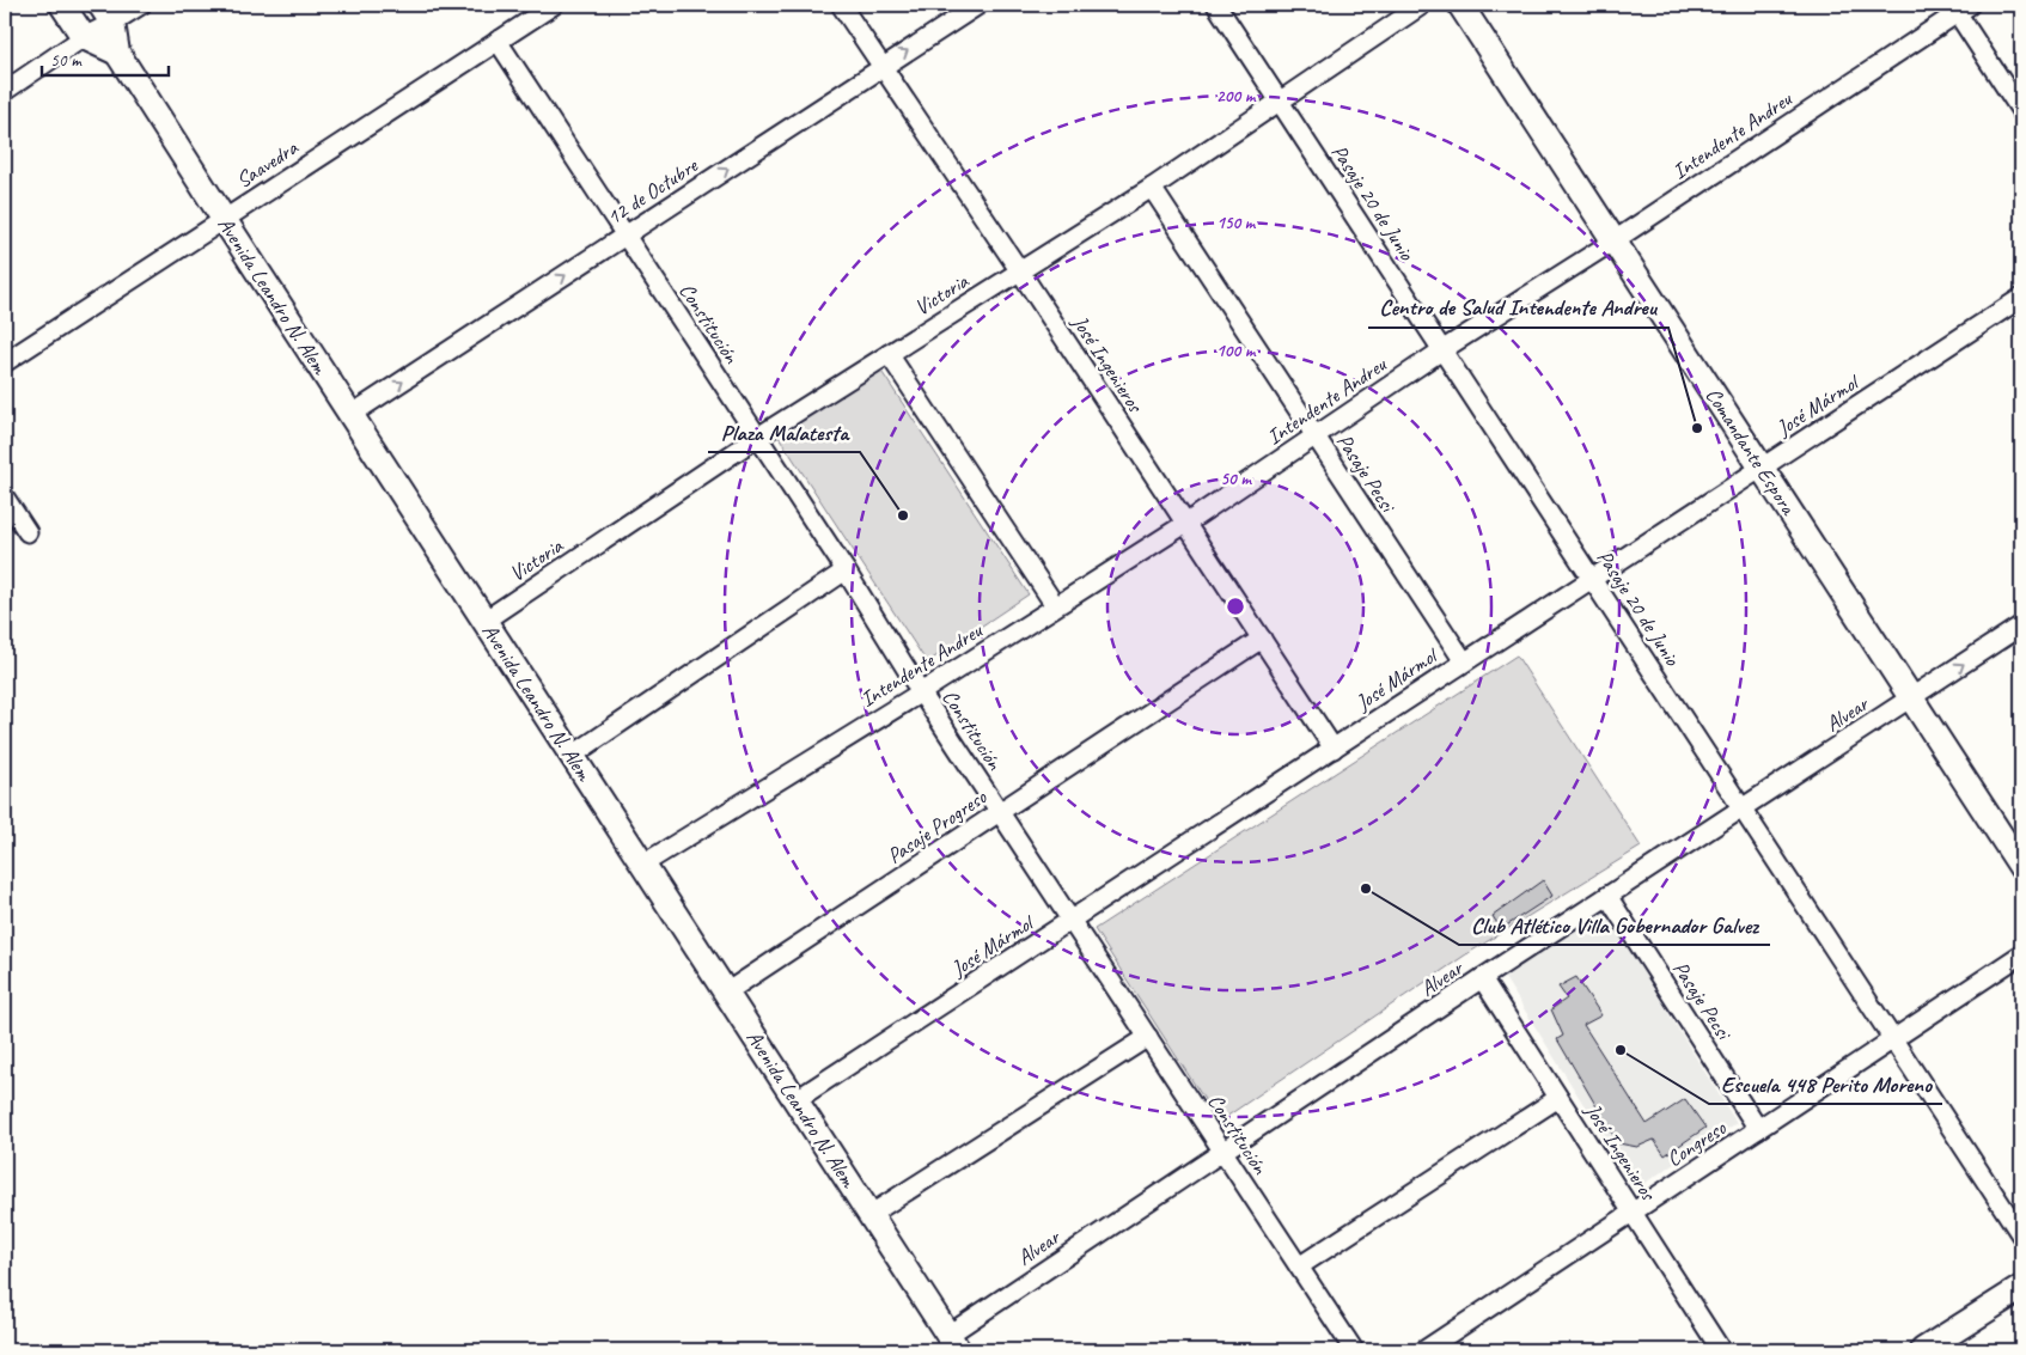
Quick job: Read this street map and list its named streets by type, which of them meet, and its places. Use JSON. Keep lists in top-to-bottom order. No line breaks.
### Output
{"streets":{"street":["Intendente Andreu","Saavedra","12 de Octubre","Pasaje 20 de Junio","Victoria","Avenida Leandro N. Alem","Constitución","José Ingenieros","José Mármol","Comandante Espora","Pasaje Pecsi","Alvear","Pasaje Progreso","Congreso"]},"crossings":[["Intendente Andreu","Pasaje 20 de Junio"],["Intendente Andreu","Avenida Leandro N. Alem"],["Intendente Andreu","Constitución"],["Intendente Andreu","José Ingenieros"],["Intendente Andreu","Comandante Espora"],["Intendente Andreu","Pasaje Pecsi"],["Saavedra","Avenida Leandro N. Alem"],["Saavedra","Constitución"],["12 de Octubre","Avenida Leandro N. Alem"],["12 de Octubre","Constitución"],["12 de Octubre","José Ingenieros"],["Pasaje 20 de Junio","Victoria"],["Pasaje 20 de Junio","José Mármol"],["Pasaje 20 de Junio","Alvear"],["Pasaje 20 de Junio","Congreso"],["Victoria","Avenida Leandro N. Alem"],["Victoria","Constitución"],["Victoria","José Ingenieros"],["Victoria","Pasaje Pecsi"],["Avenida Leandro N. Alem","José Mármol"],["Avenida Leandro N. Alem","Alvear"],["Avenida Leandro N. Alem","Pasaje Progreso"],["Constitución","José Mármol"],["Constitución","Alvear"],["Constitución","Pasaje Progreso"],["José Ingenieros","José Mármol"],["José Ingenieros","Alvear"],["José Ingenieros","Pasaje Progreso"],["José Ingenieros","Congreso"],["José Mármol","Comandante Espora"],["José Mármol","Pasaje Pecsi"],["Comandante Espora","Alvear"],["Pasaje Pecsi","Alvear"],["Pasaje Pecsi","Congreso"]],"one_way":["12 de Octubre"],"places":["Centro de Salud Intendente Andreu","Plaza Malatesta","Club Atlético Villa Gobernador Galvez","Escuela 448 Perito Moreno"],"scale_bar":"50 m","rings":["200 m","150 m","100 m","50 m"]}
